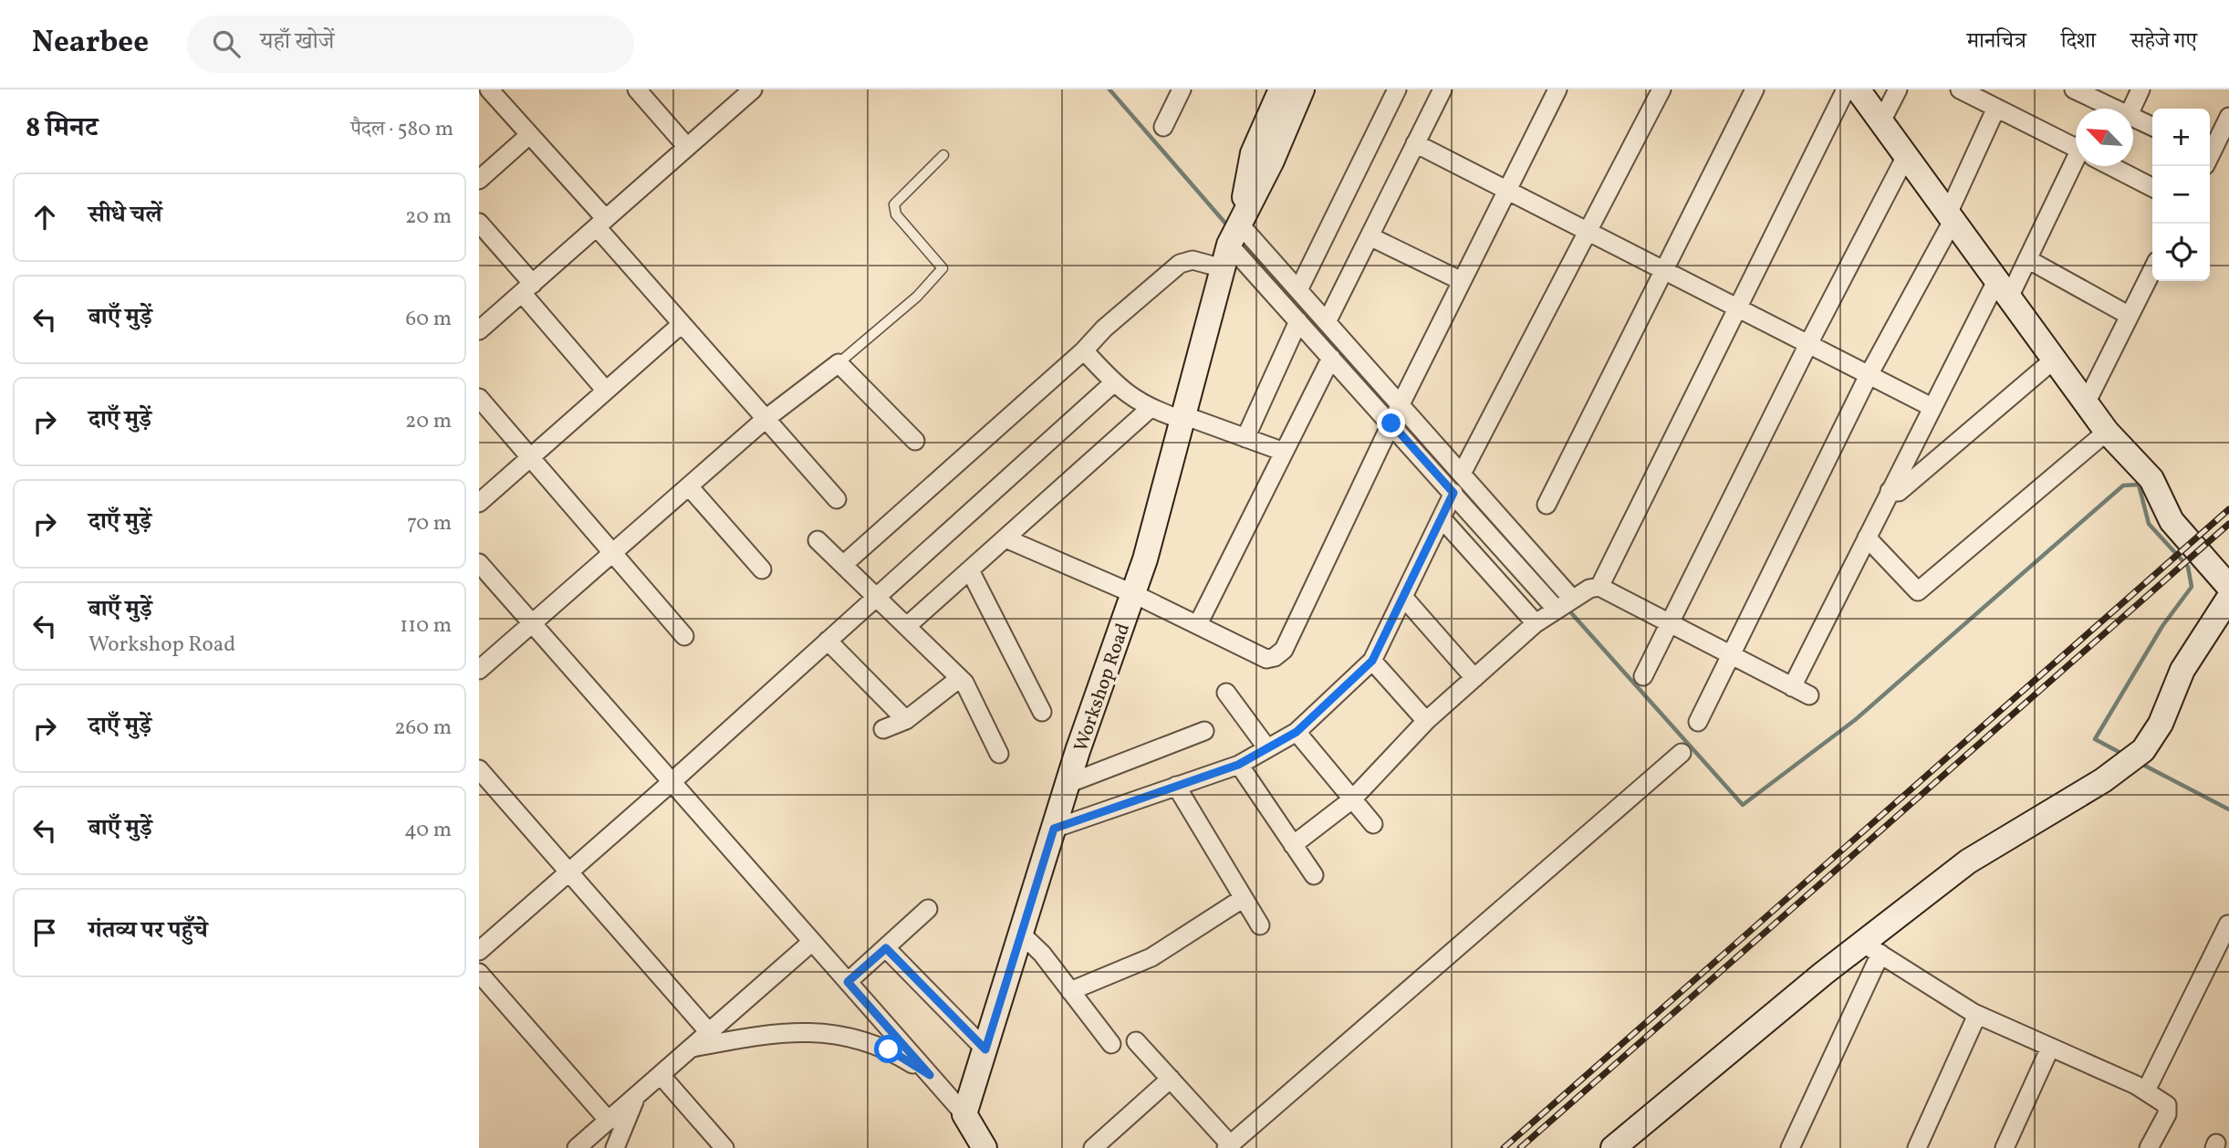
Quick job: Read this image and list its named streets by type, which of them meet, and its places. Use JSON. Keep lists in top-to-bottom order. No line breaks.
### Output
{"streets":{"street":["Workshop Road"]},"north":"top left","page":{"header":"Nearbee","search":"यहाँ खोजें","nav":["मानचित्र","दिशा","सहेजे गए"],"heading":["8 मिनट","पैदल · 580 m"],"map_buttons":["+","−"],"list":[["सीधे चलें","20 m"],["बाएँ मुड़ें","60 m"],["दाएँ मुड़ें","20 m"],["दाएँ मुड़ें","70 m"],["बाएँ मुड़ें","Workshop Road","110 m"],["दाएँ मुड़ें","260 m"],["बाएँ मुड़ें","40 m"],"गंतव्य पर पहुँचे"]}}
